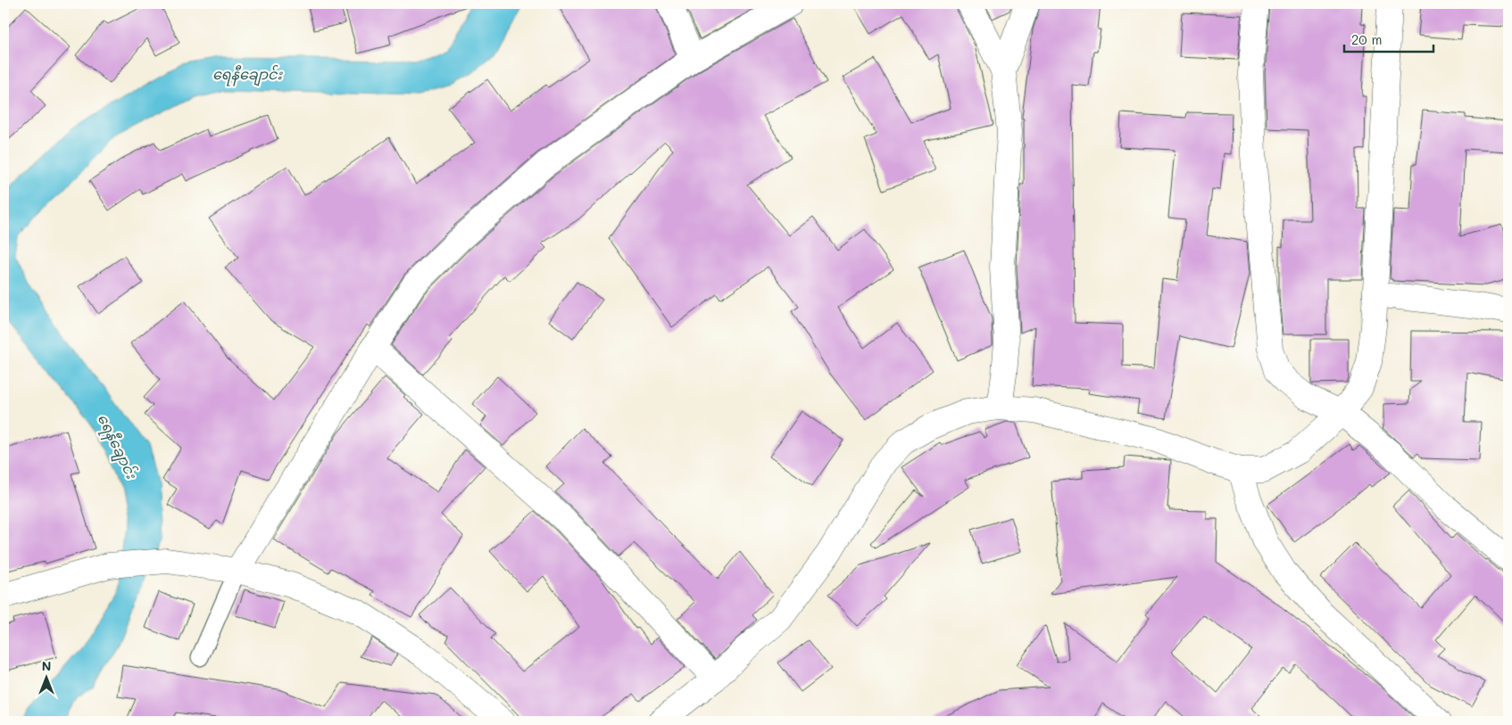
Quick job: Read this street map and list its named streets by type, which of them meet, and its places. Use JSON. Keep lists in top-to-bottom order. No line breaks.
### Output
{"water":["ရေနီချောင်း"],"scale_bar":"20 m","north":"top"}
